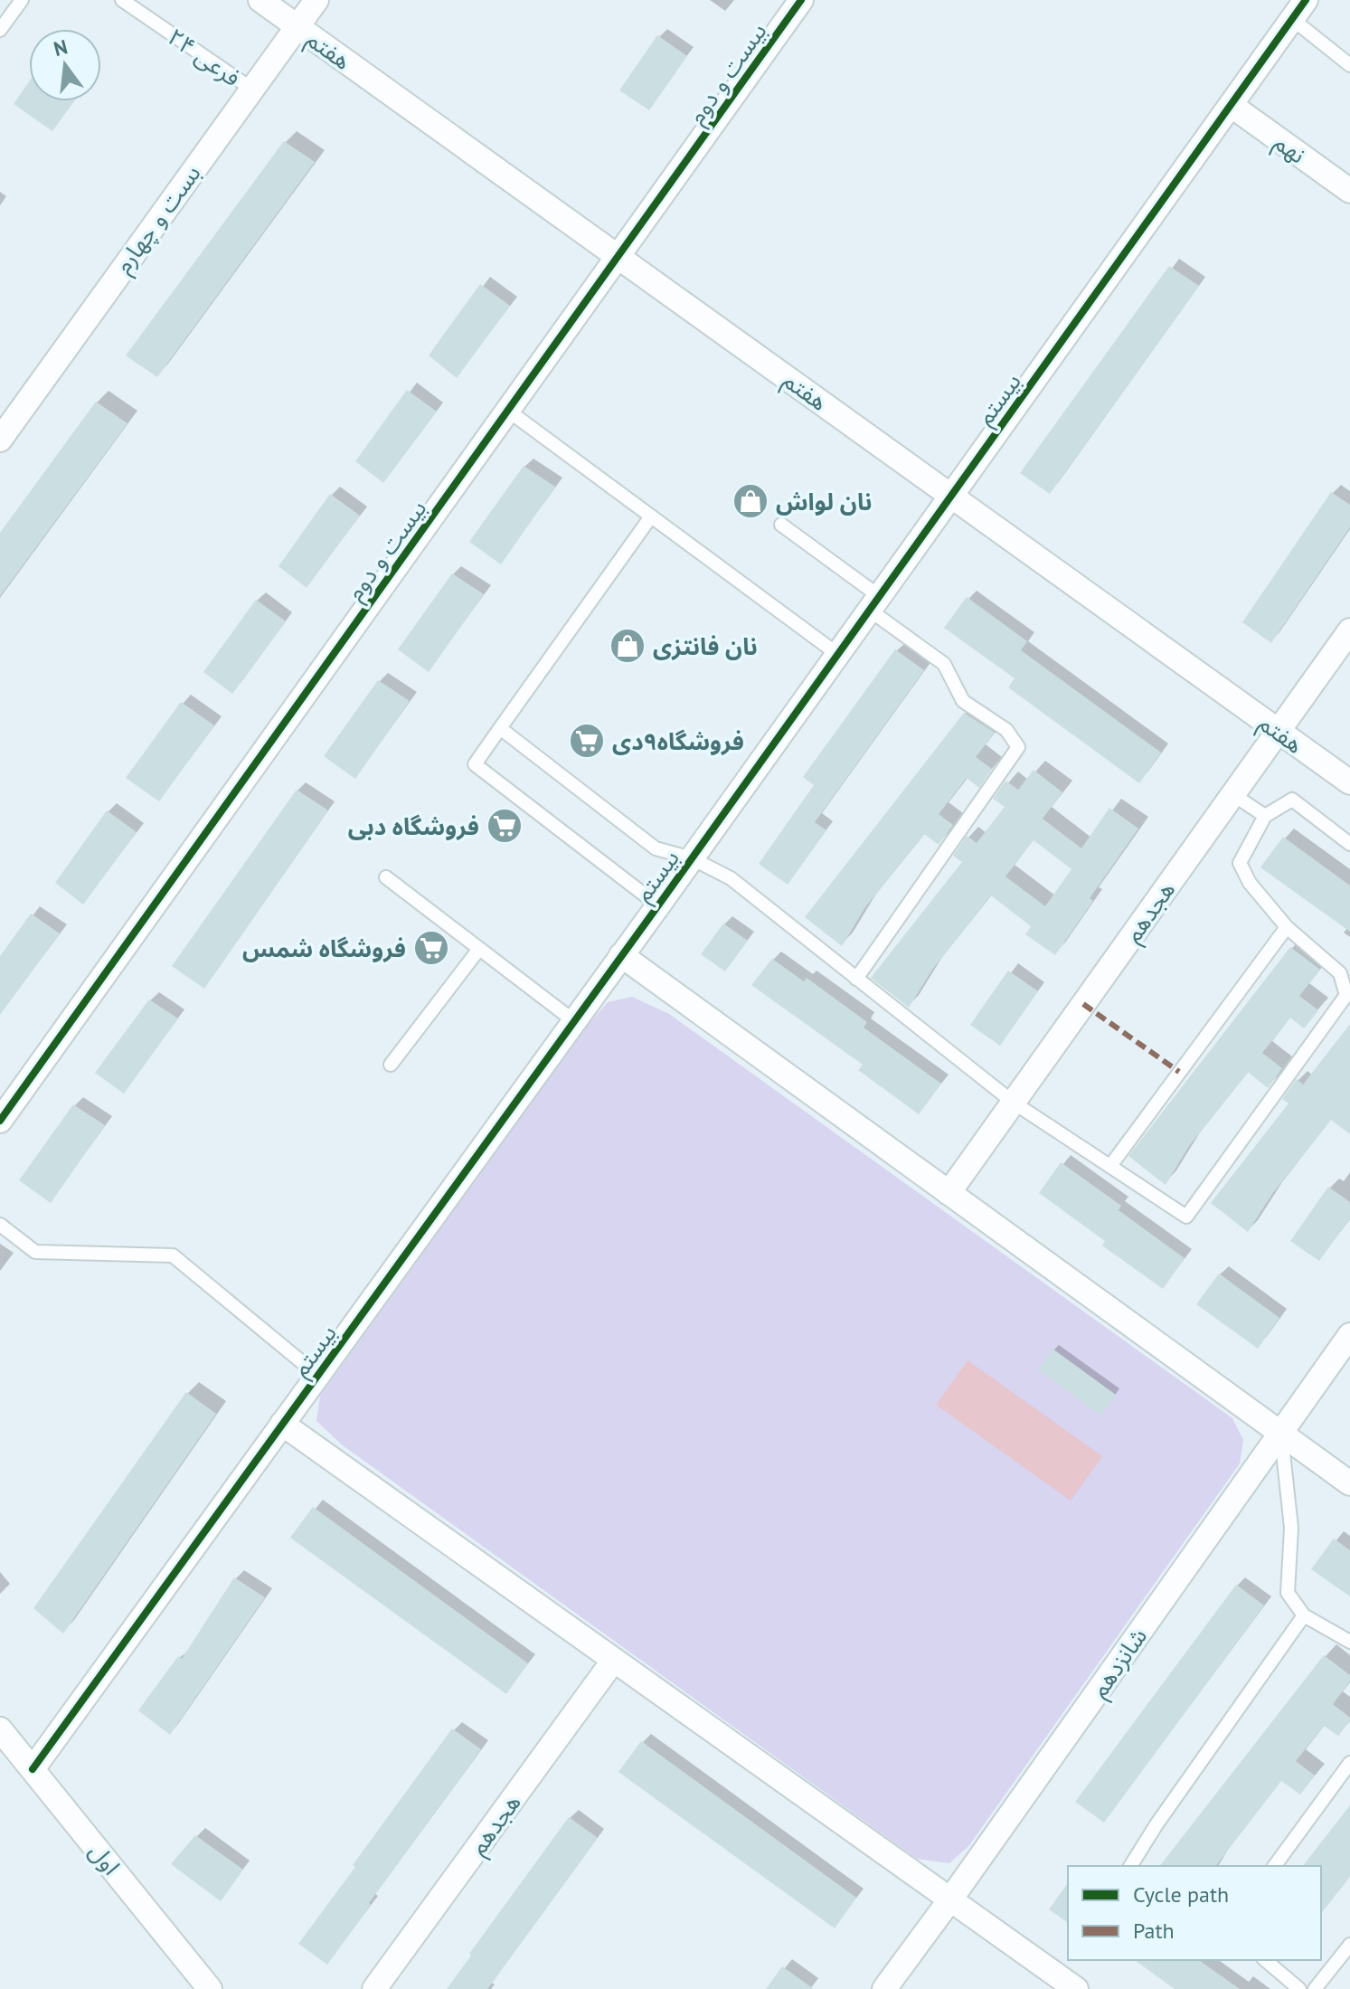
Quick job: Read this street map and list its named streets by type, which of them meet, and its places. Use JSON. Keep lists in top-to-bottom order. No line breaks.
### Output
{"streets":{"street":["هفتم","بیست و دوم","نهم","بست و چهارم","بیستم","هجدهم","شانزدهم","اول"],"lane":["فرعی ۲۴"]},"crossings":[["هفتم","بیست و دوم"],["هفتم","بست و چهارم"],["هفتم","بیستم"],["هفتم","هجدهم"],["فرعی ۲۴","بست و چهارم"],["نهم","بیستم"],["بیستم","اول"]],"places":{"shop":["نان لواش","نان فانتزی"],"supermarket":["فروشگاه۹دی","فروشگاه دبی","فروشگاه شمس"]},"legend":["Cycle path","Path"],"north":"top"}
